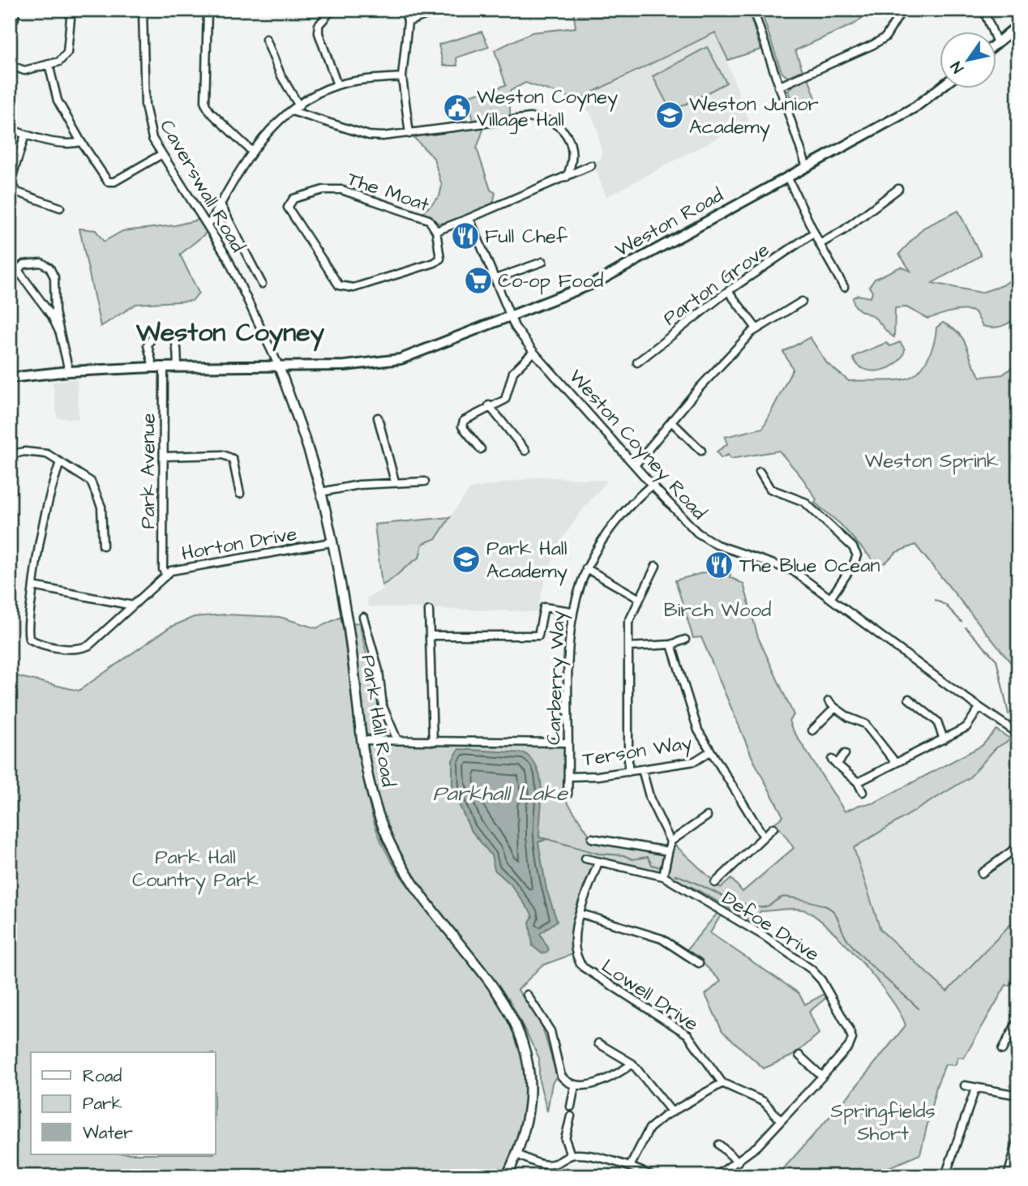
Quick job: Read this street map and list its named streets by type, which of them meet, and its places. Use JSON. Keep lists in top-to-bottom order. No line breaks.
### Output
{"streets":{"highway":["Weston Road"],"main road":["Park Hall Road"],"street":["Caverswall Road","The Moat","Parton Grove","Weston Coyney Road","Park Avenue","Horton Drive","Carberry Way","Terson Way","Defoe Drive","Lowell Drive"]},"crossings":[["Caverswall Road","Weston Road"],["Caverswall Road","Park Hall Road"],["Weston Road","Weston Coyney Road"],["Weston Road","Park Avenue"],["Weston Road","Park Hall Road"],["Weston Coyney Road","Carberry Way"],["Park Avenue","Horton Drive"],["Horton Drive","Park Hall Road"],["Carberry Way","Terson Way"],["Defoe Drive","Lowell Drive"]],"districts":["Weston Coyney"],"water":["Parkhall Lake"],"parks":["Weston Sprink","Birch Wood","Park Hall Country Park","Springfields Short"],"places":{"public building":["Weston Coyney Village Hall"],"school or university":["Weston Junior Academy","Park Hall Academy"],"restaurant":["Full Chef","The Blue Ocean"],"supermarket":["Co-op Food"]},"legend":["Road","Park","Water"],"north":"bottom left"}
